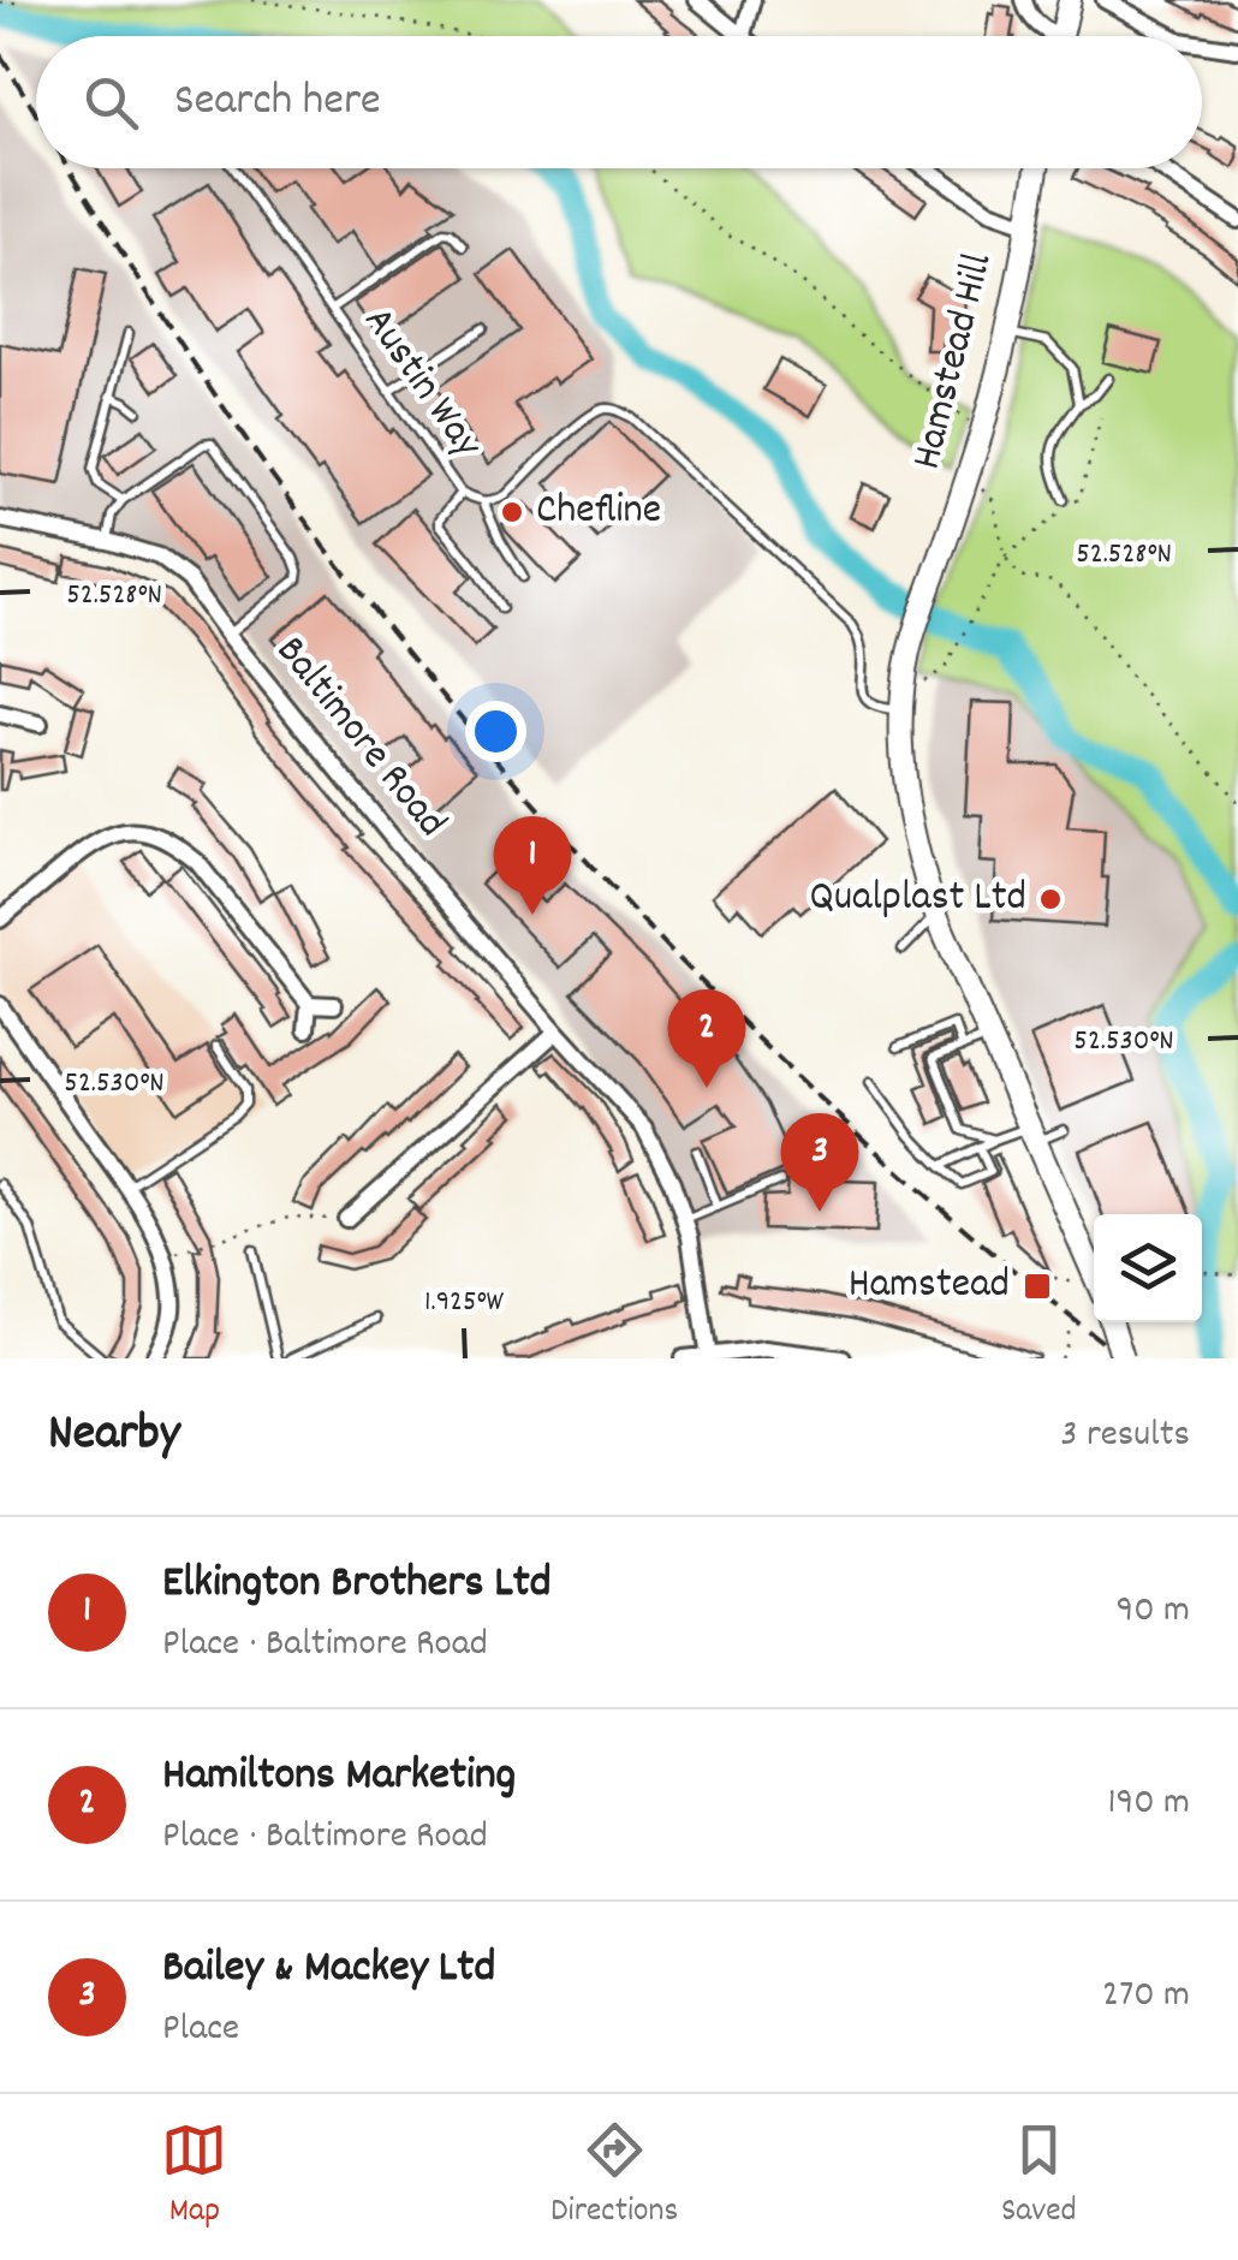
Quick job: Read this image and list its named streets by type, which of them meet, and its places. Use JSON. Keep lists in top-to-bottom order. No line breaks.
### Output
{"streets":{"main road":["Hamstead Hill"],"street":["Baltimore Road"],"lane":["Austin Way"]},"crossings":[["Hamstead Hill","Austin Way"]],"places":{"other":["Chefline","Qualplast Ltd"],"transit":["Hamstead"]},"page":{"search":"Search here","pins":["1","2","3"],"heading":["Nearby","3 results"],"list":[{"mark":"1","name":"Elkington Brothers Ltd","note":"Place · Baltimore Road","value":"90 m"},{"mark":"2","name":"Hamiltons Marketing","note":"Place · Baltimore Road","value":"190 m"},{"mark":"3","name":"Bailey & Mackey Ltd","note":"Place","value":"270 m"}],"nav":["Map","Directions","Saved"]},"coordinates":["52.528°N","52.530°N","1.925°W"]}
